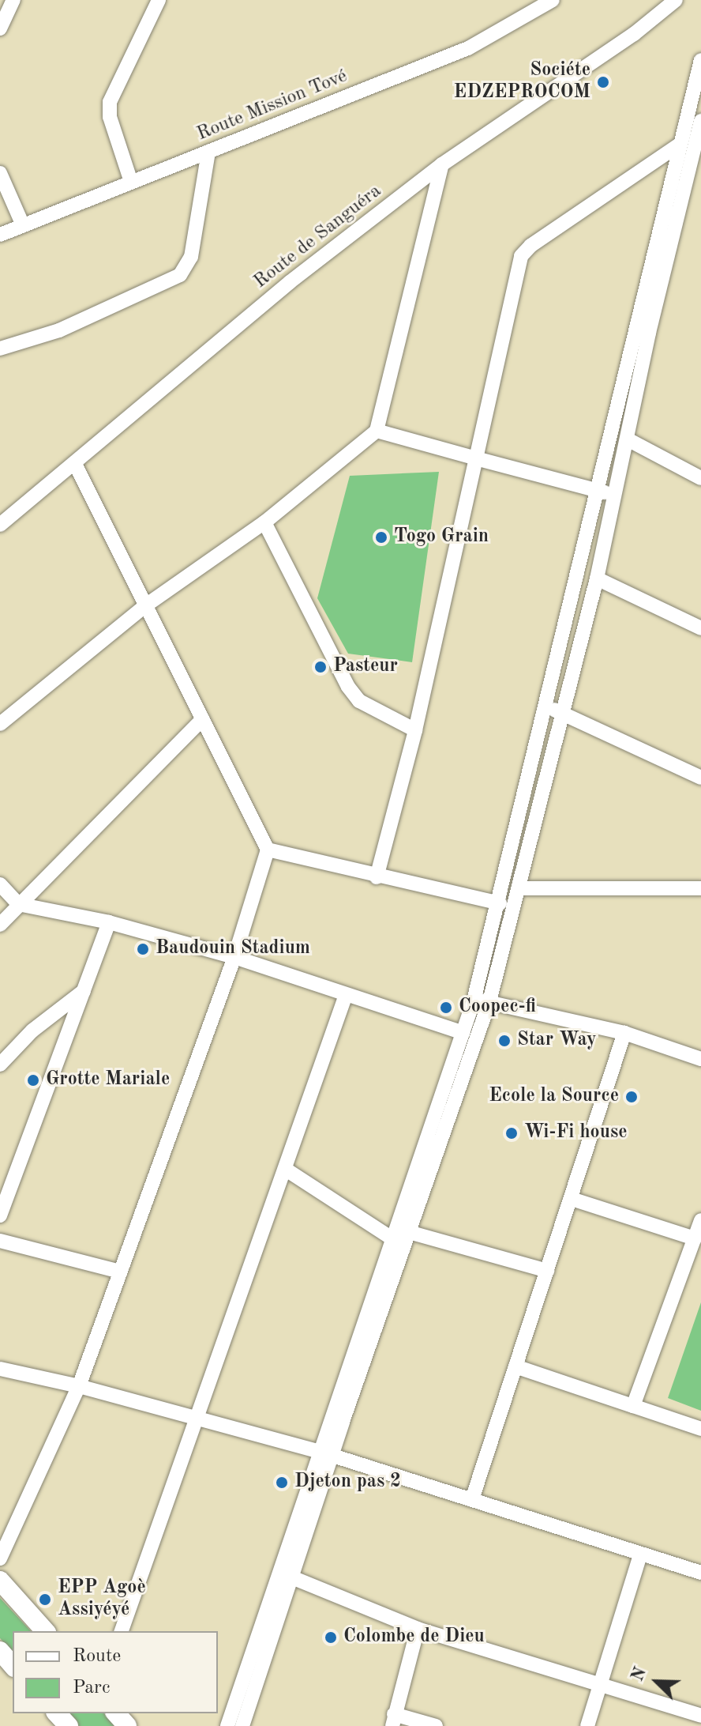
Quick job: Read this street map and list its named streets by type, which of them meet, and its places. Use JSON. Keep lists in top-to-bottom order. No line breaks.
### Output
{"streets":{"street":["Route Mission Tové","Route de Sanguéra"]},"places":["Sociéte EDZEPROCOM","Togo Grain","Pasteur","Baudouin Stadium","Coopec-fi","Star Way","Grotte Mariale","Ecole la Source","Wi-Fi house","Djeton pas 2","EPP Agoè Assiyéyé","Colombe de Dieu"],"legend":["Route","Parc"],"north":"top left"}
